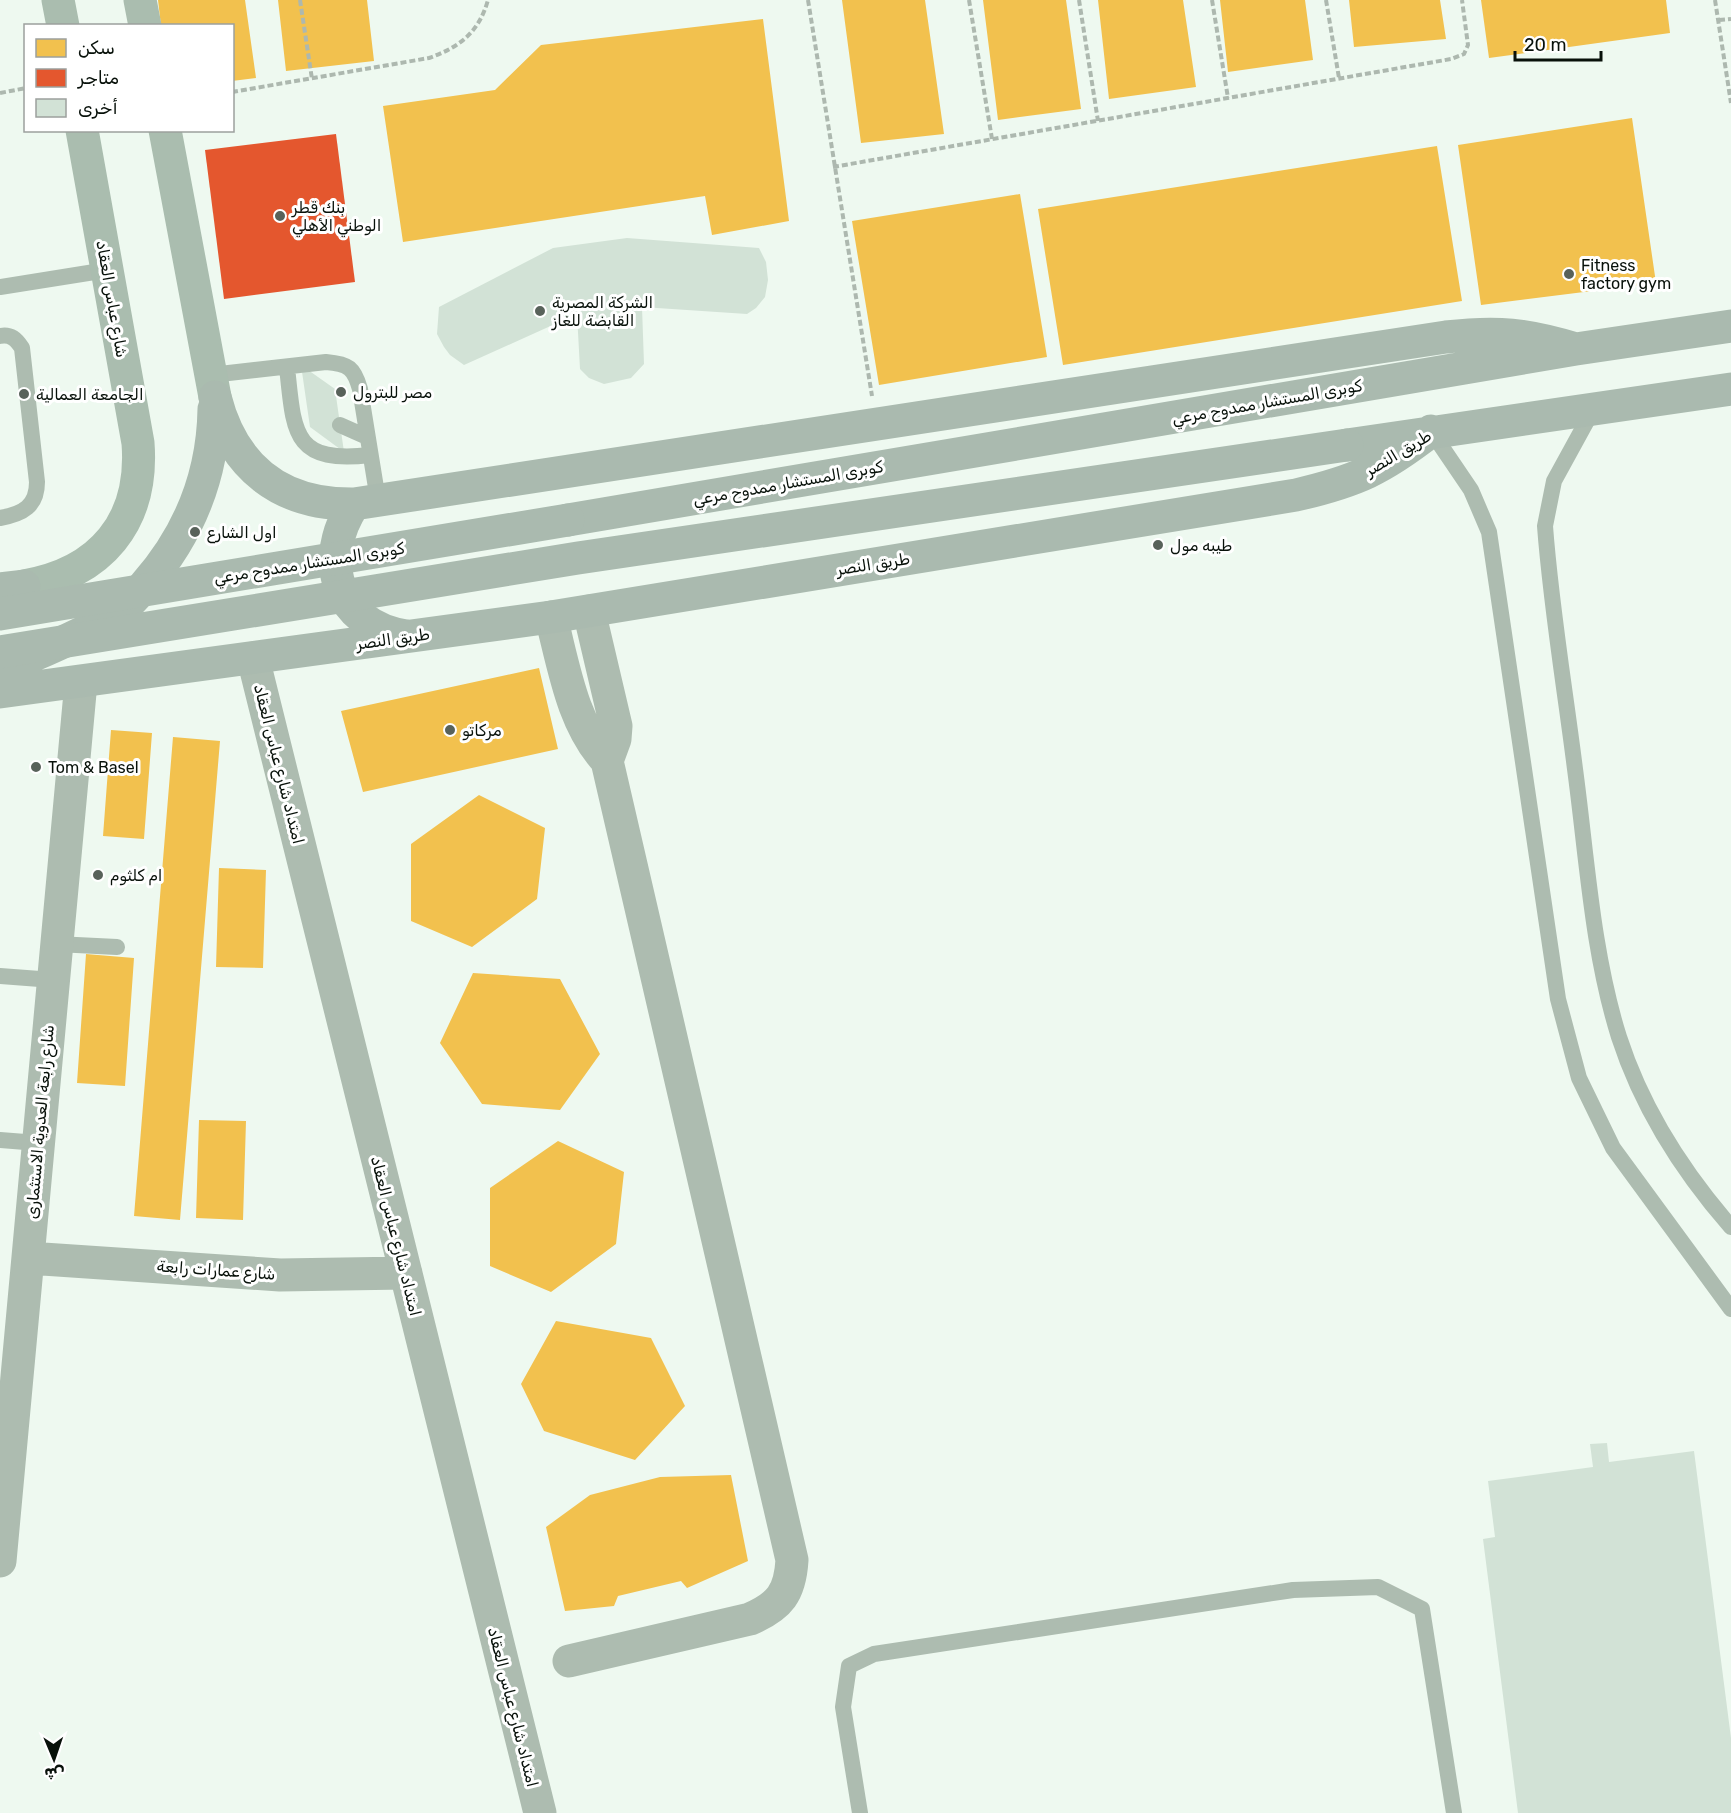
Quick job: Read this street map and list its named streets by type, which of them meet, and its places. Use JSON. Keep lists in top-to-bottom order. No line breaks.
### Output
{"streets":{"highway":["كوبرى المستشار ممدوح مرعي","طريق النصر"],"main road":["شارع عباس العقاد"],"street":["امتداد شارع عباس العقاد","شارع رابعة العدوية الاستثمارى","شارع عمارات رابعة"]},"crossings":[["طريق النصر","امتداد شارع عباس العقاد"],["طريق النصر","شارع رابعة العدوية الاستثمارى"],["امتداد شارع عباس العقاد","شارع عمارات رابعة"],["شارع رابعة العدوية الاستثمارى","شارع عمارات رابعة"]],"places":["بنك قطر الوطني الأهلي","Fitness factory gym","الشركة المصرية القابضة للغاز","مصر للبترول","الجامعة العمالية","اول الشارع","طيبه مول","مركاتو","Tom & Basel","ام كلثوم"],"legend":["سكن","متاجر","أخرى"],"scale_bar":"20 m","north":"bottom"}
